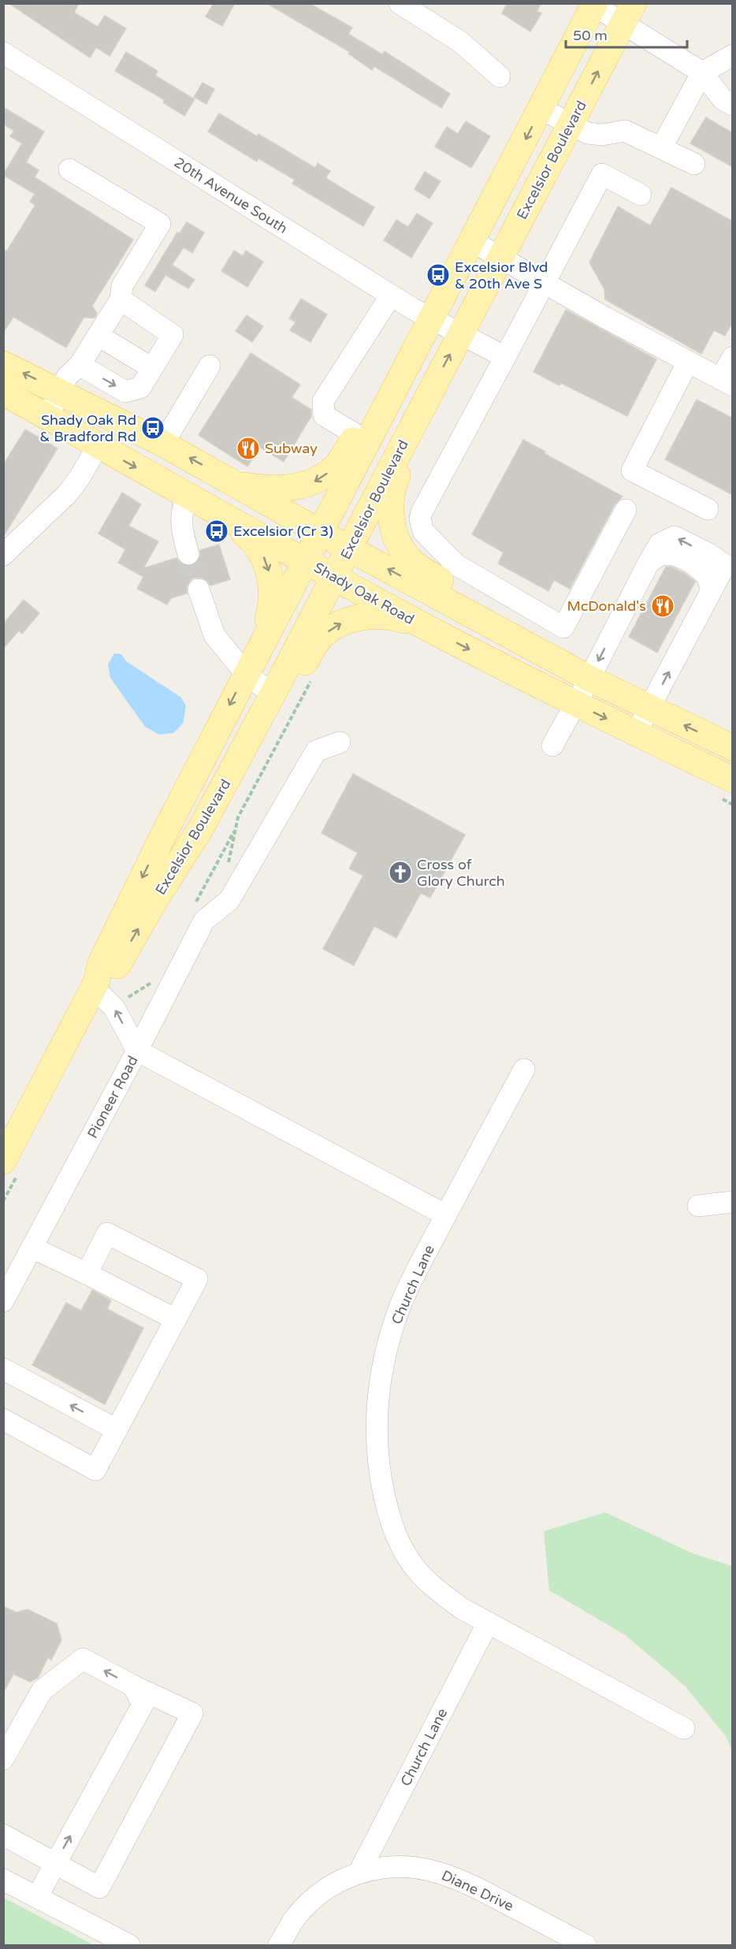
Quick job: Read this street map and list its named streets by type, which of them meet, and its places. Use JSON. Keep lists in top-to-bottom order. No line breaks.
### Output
{"streets":{"main road":["Excelsior Boulevard","Shady Oak Road"],"street":["20th Avenue South","Pioneer Road","Church Lane","Diane Drive"]},"crossings":[["Excelsior Boulevard","20th Avenue South"],["Excelsior Boulevard","Shady Oak Road"],["Church Lane","Diane Drive"]],"places":{"bus stop":["Excelsior Blvd & 20th Ave S","Shady Oak Rd & Bradford Rd","Excelsior (Cr 3)"],"restaurant":["Subway","McDonald's"],"church":["Cross of Glory Church"]},"scale_bar":"50 m"}
